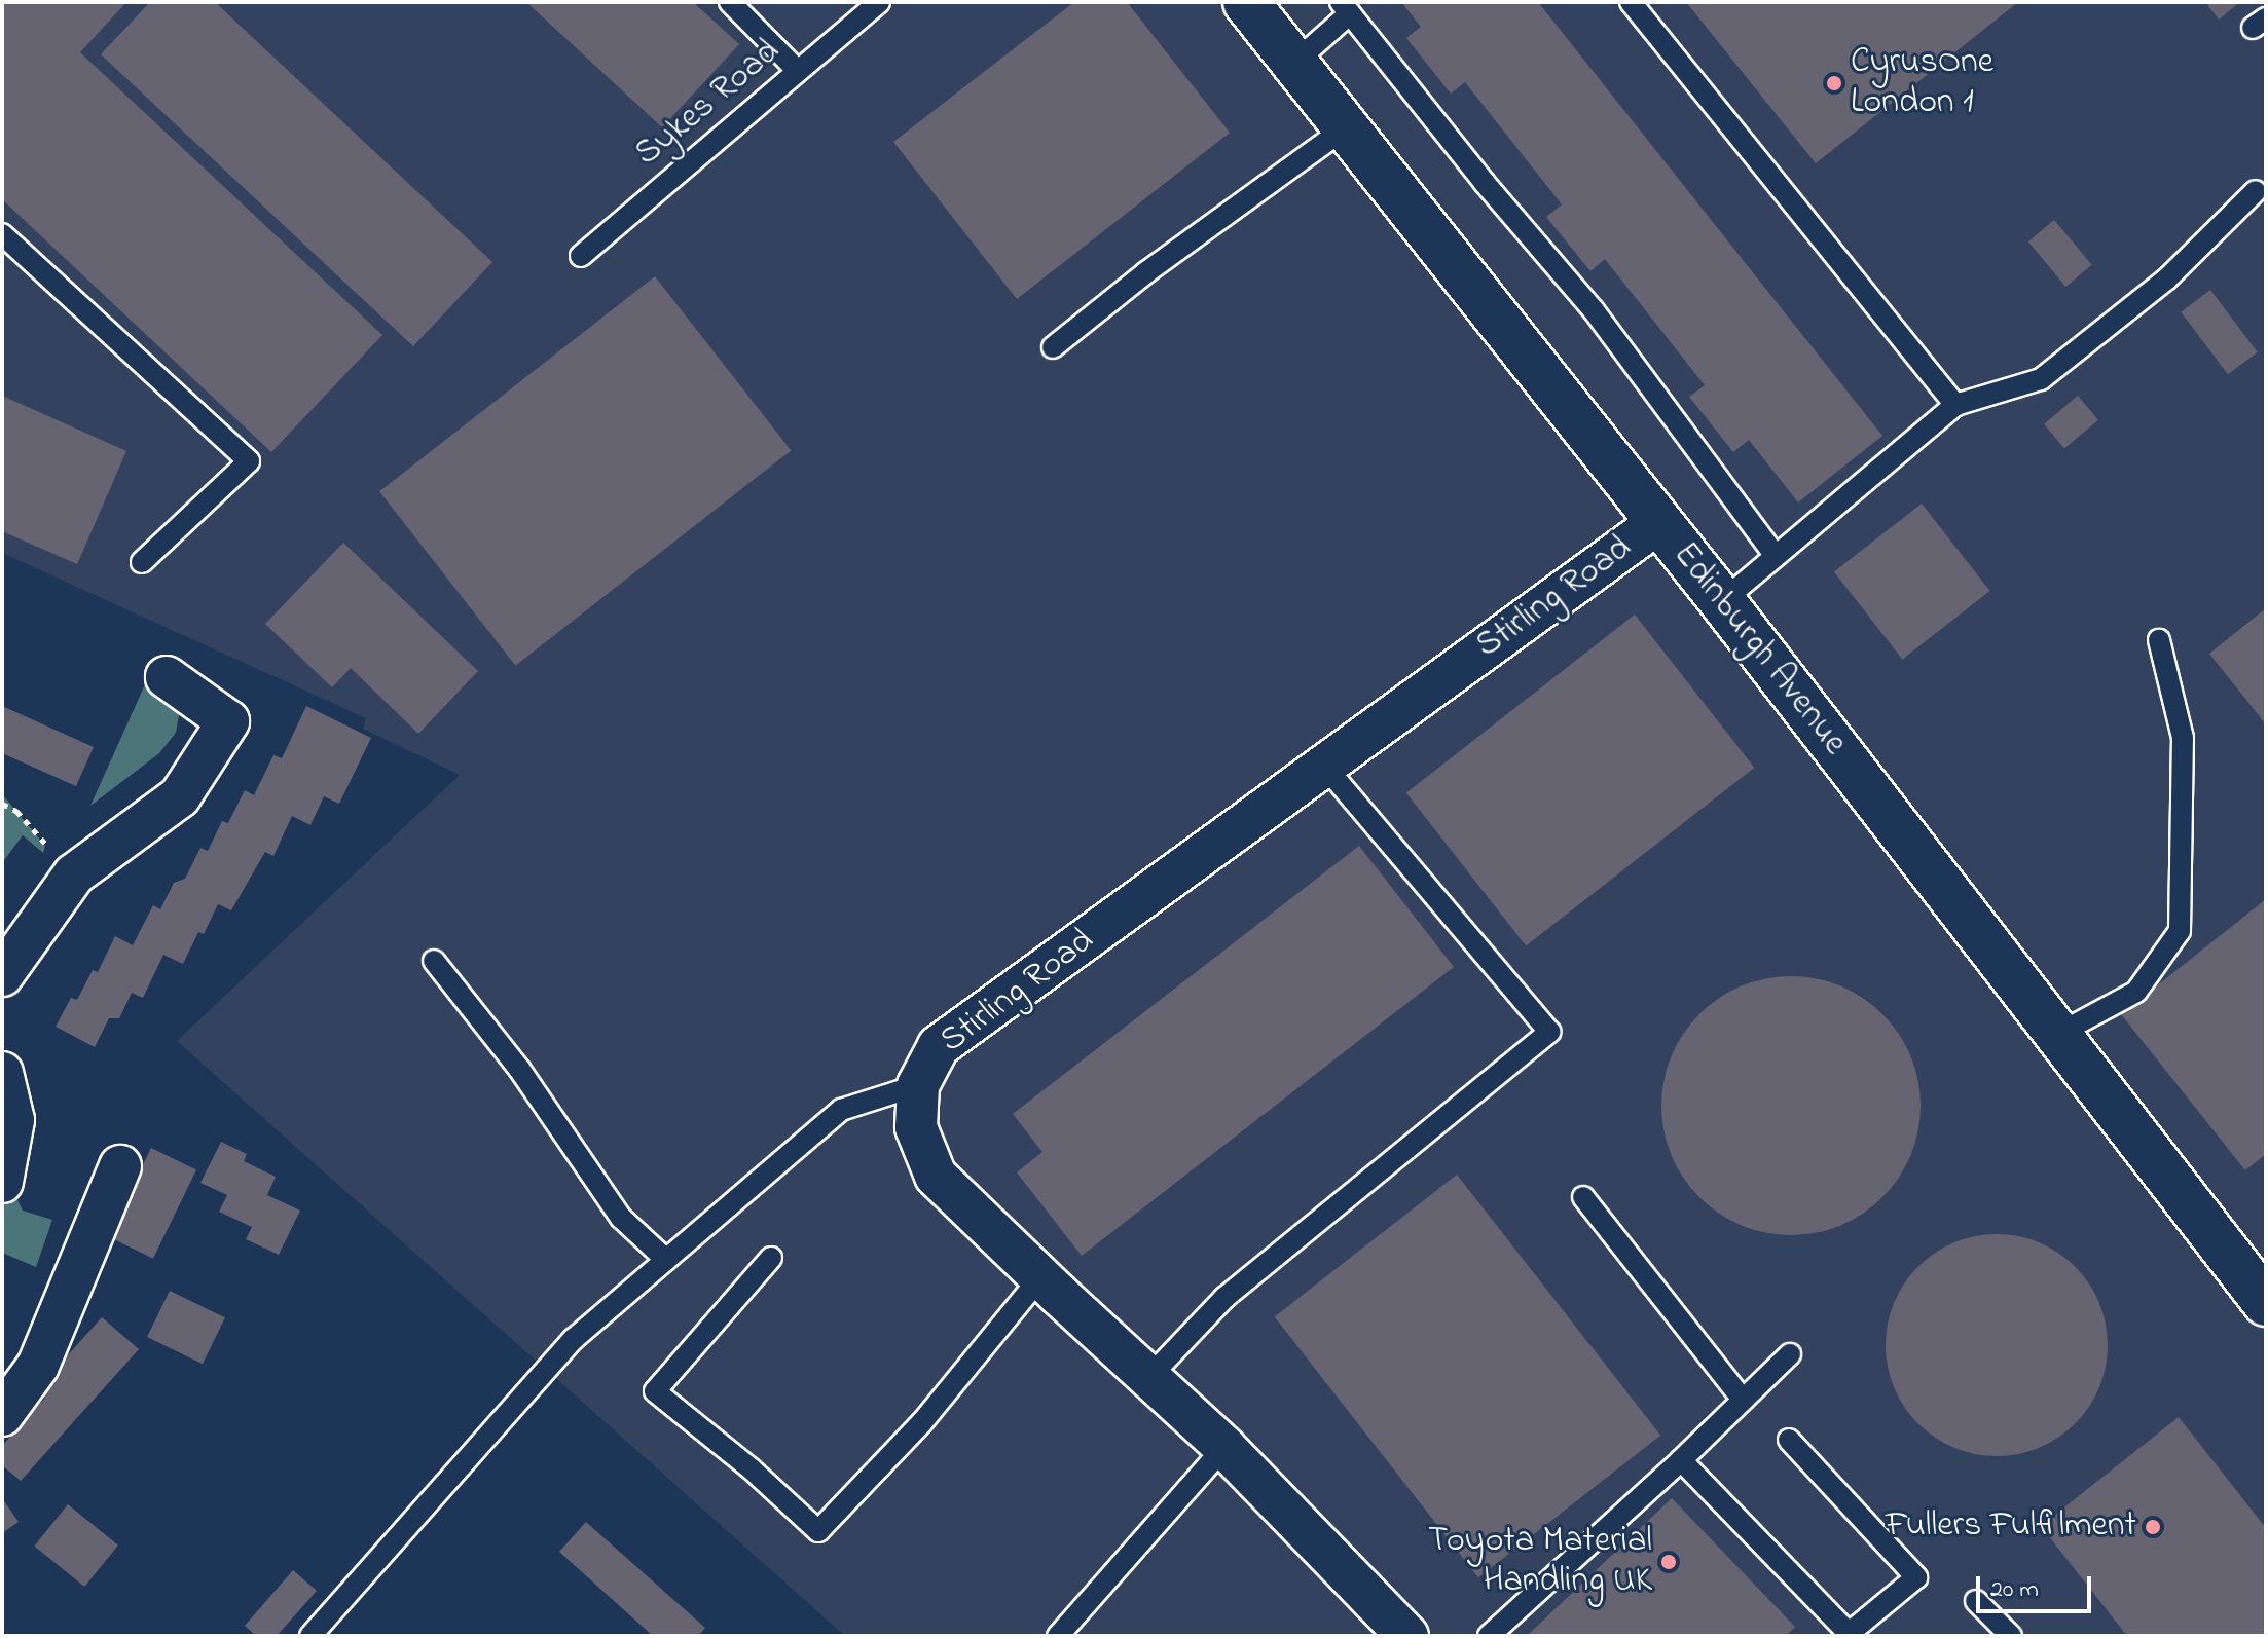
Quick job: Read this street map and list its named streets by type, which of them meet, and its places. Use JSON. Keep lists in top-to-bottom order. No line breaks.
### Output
{"streets":{"street":["Stirling Road","Edinburgh Avenue"],"lane":["Sykes Road"]},"crossings":[["Stirling Road","Edinburgh Avenue"]],"places":["CyrusOne London 1","Fullers Fulfilment","Toyota Material Handling UK"],"scale_bar":"20 m"}
